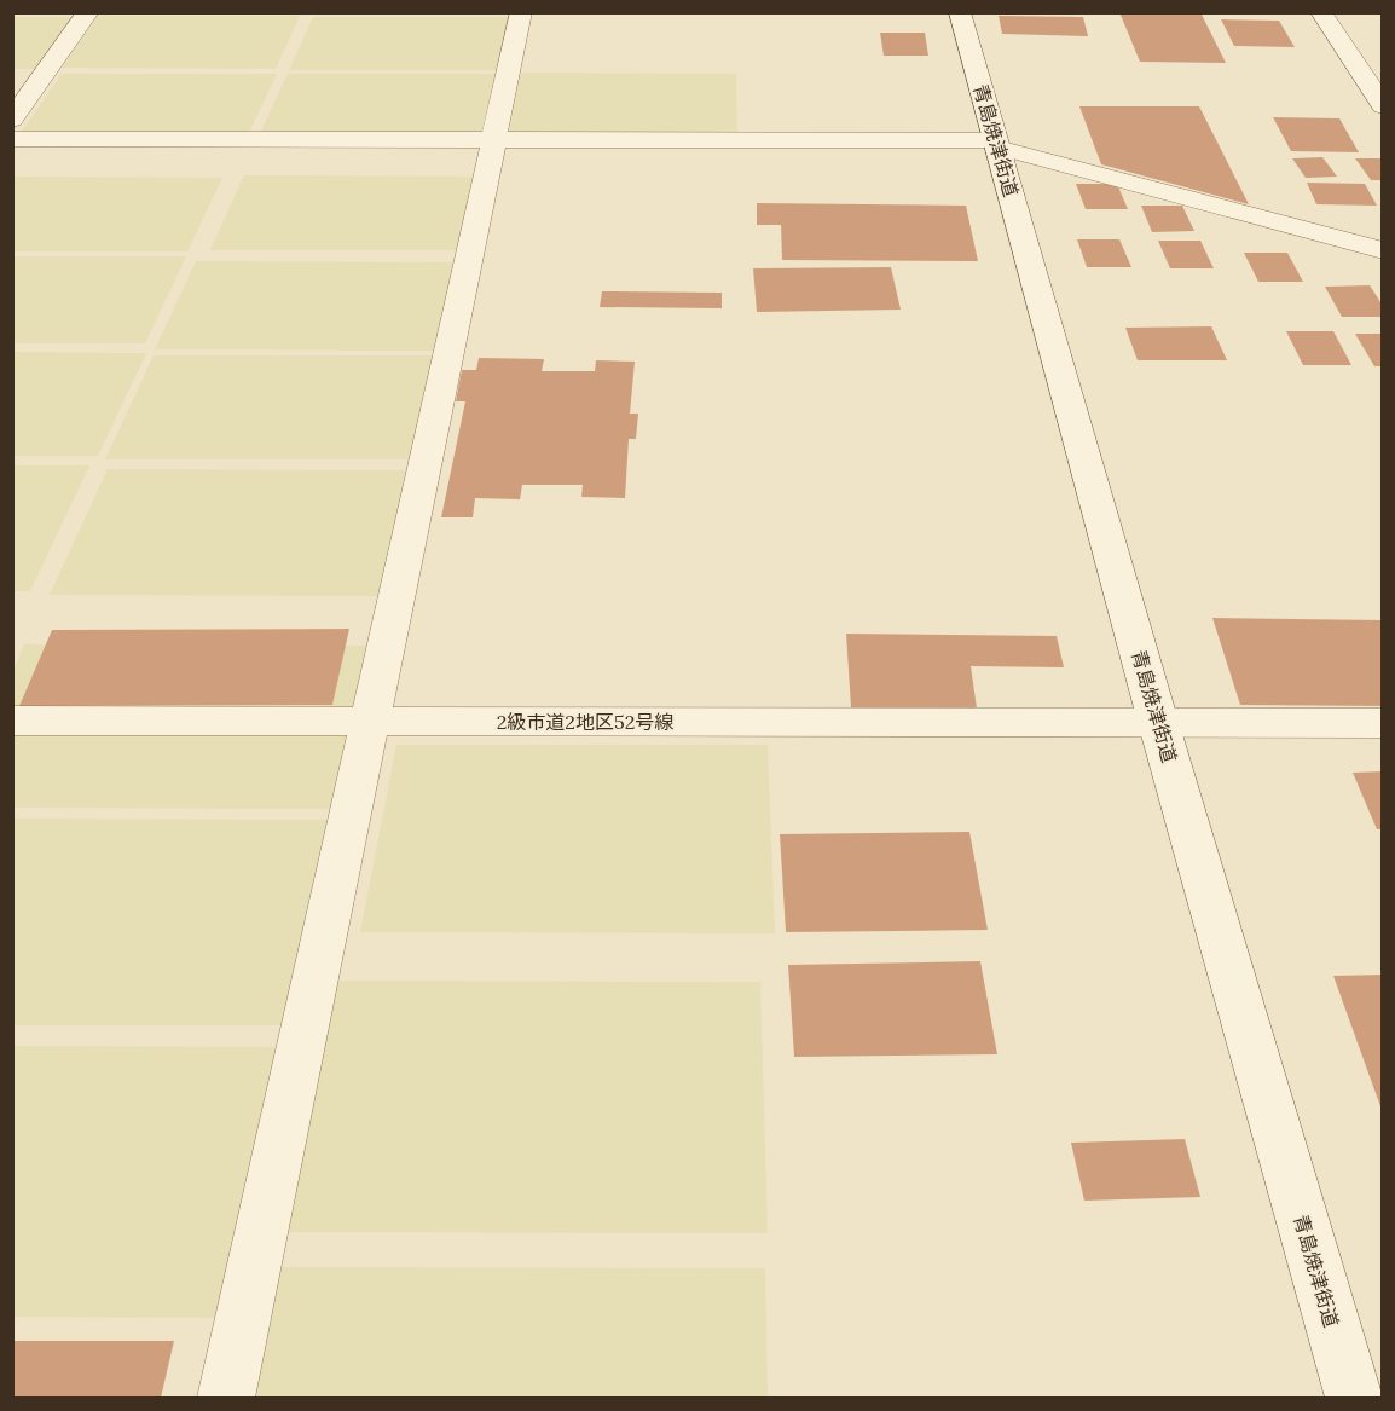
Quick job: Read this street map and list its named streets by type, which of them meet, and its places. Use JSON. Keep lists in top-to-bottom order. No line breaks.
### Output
{"streets":{"street":["青島焼津街道","2級市道2地区52号線"]},"crossings":[["青島焼津街道","2級市道2地区52号線"]]}
